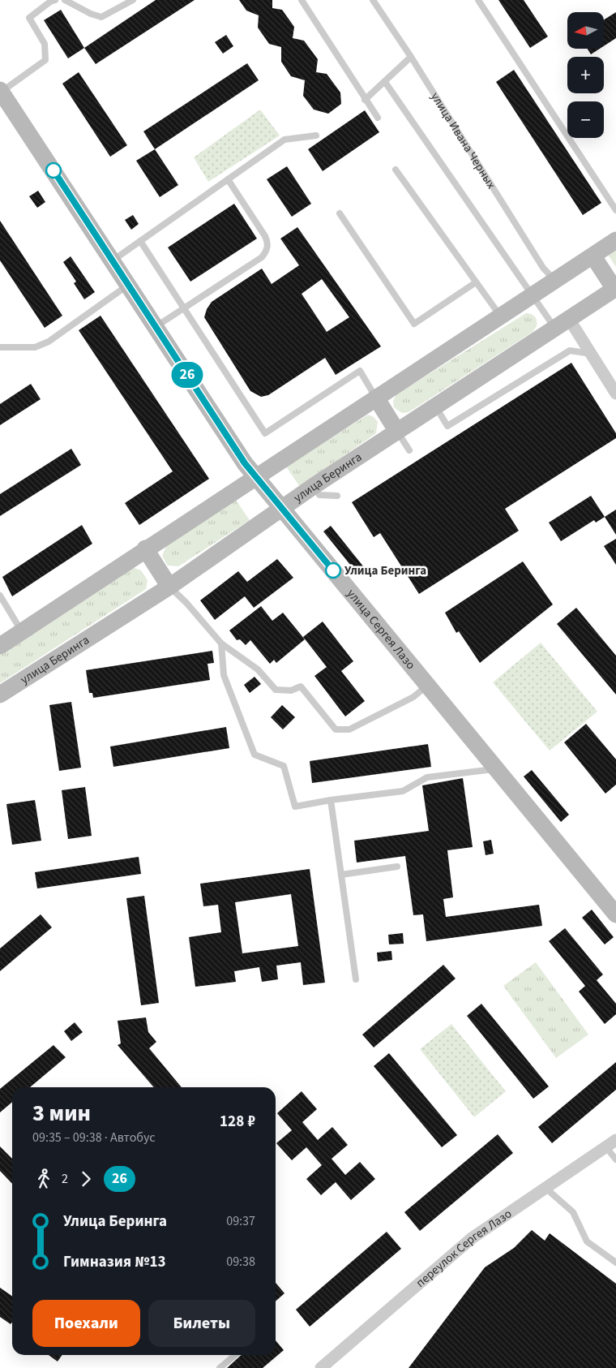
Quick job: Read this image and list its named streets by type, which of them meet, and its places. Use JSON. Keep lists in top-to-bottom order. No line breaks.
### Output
{"streets":{"street":["улица Беринга","улица Сергея Лазо","переулок Сергея Лазо"],"lane":["улица Ивана Черных"]},"crossings":[["улица Беринга","улица Сергея Лазо"]],"places":["Улица Беринга"],"lines":["bus line 26"],"north":"left","page":{"on_map":"26","map_buttons":["+","−"],"heading":["3 мин","09:35 – 09:38 · Автобус","128 ₽"],"legs":["2","26"],"list":[{"name":"Улица Беринга","value":"09:37"},{"name":"Гимназия №13","value":"09:38"}],"buttons":["Поехали","Билеты"]}}
